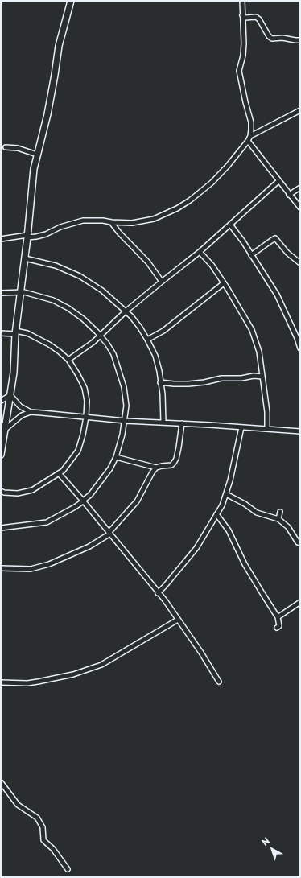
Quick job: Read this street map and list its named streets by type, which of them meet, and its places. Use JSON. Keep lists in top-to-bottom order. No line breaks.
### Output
{"north":"top left"}
